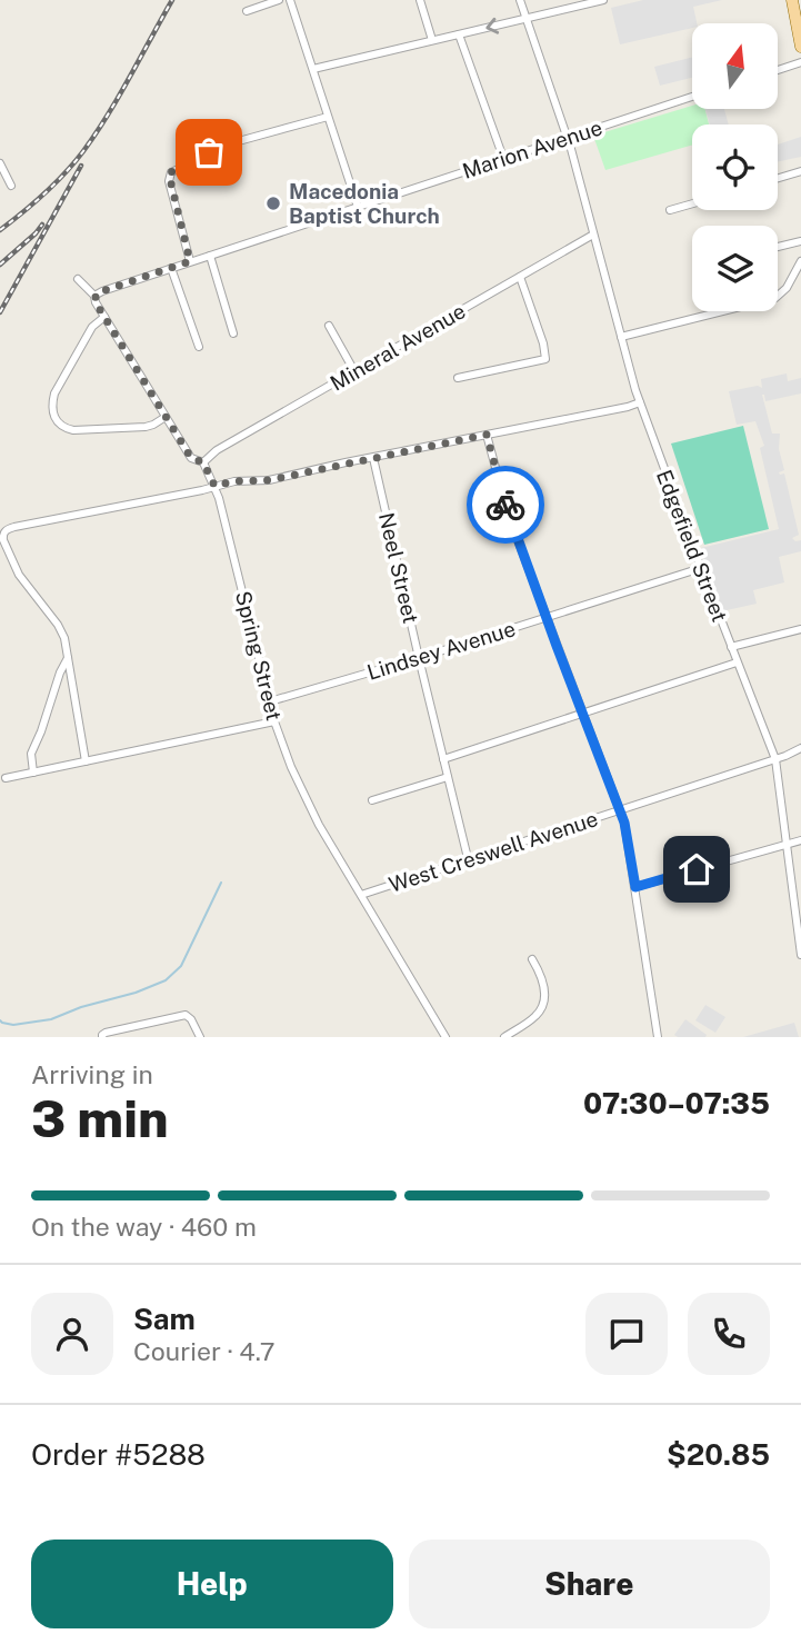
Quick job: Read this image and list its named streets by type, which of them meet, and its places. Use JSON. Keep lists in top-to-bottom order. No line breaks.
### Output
{"streets":{"street":["Marion Avenue","Mineral Avenue","Edgefield Street","Neel Street","Lindsey Avenue","Spring Street","West Creswell Avenue"]},"crossings":[["Marion Avenue","Edgefield Street"],["Marion Avenue","Spring Street"],["Mineral Avenue","Edgefield Street"],["Mineral Avenue","Spring Street"],["Edgefield Street","Lindsey Avenue"],["Edgefield Street","West Creswell Avenue"],["Neel Street","Lindsey Avenue"],["Neel Street","West Creswell Avenue"],["Lindsey Avenue","Spring Street"],["Spring Street","West Creswell Avenue"]],"places":["Macedonia Baptist Church"],"north":"top","page":{"heading":["3 min","Arriving in","07:30–07:35"],"panel":["Sam","Courier · 4.7","Order #5288","$20.85"],"bar":"On the way · 460 m","buttons":["Help","Share"]}}
